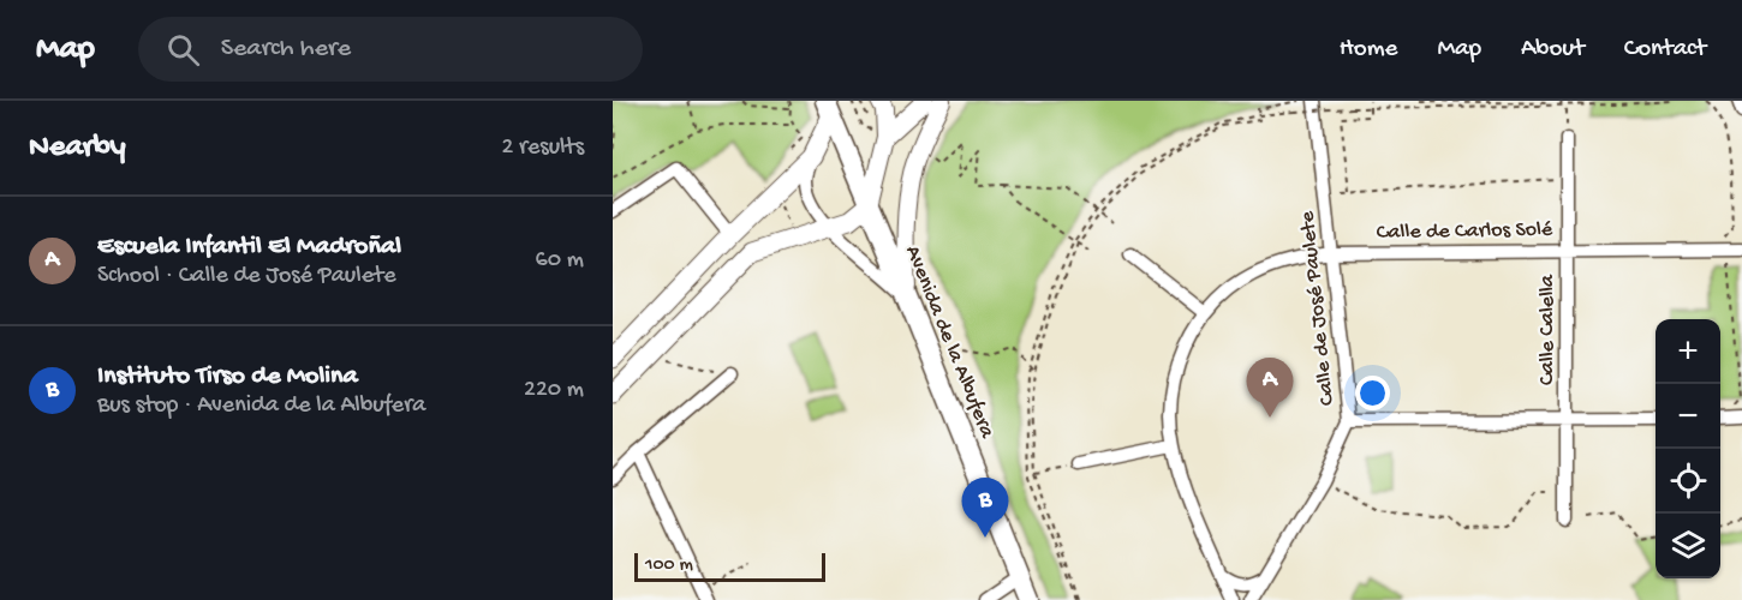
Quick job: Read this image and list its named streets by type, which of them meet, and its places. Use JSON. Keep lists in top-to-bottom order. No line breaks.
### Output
{"streets":{"main road":["Avenida de la Albufera"],"street":["Calle de Carlos Solé","Calle de José Paulete","Calle Calella"]},"crossings":[["Calle de Carlos Solé","Calle de José Paulete"],["Calle de Carlos Solé","Calle Calella"]],"scale_bar":"100 m","page":{"header":"Map","search":"Search here","nav":["Home","Map","About","Contact"],"heading":["Nearby","2 results"],"list":[{"mark":"A","name":"Escuela Infantil El Madroñal","note":"School · Calle de José Paulete","value":"60 m"},{"mark":"B","name":"Instituto Tirso de Molina","note":"Bus stop · Avenida de la Albufera","value":"220 m"}],"map_buttons":["+","−"],"pins":["A","B"],"scale":"100 m"}}
